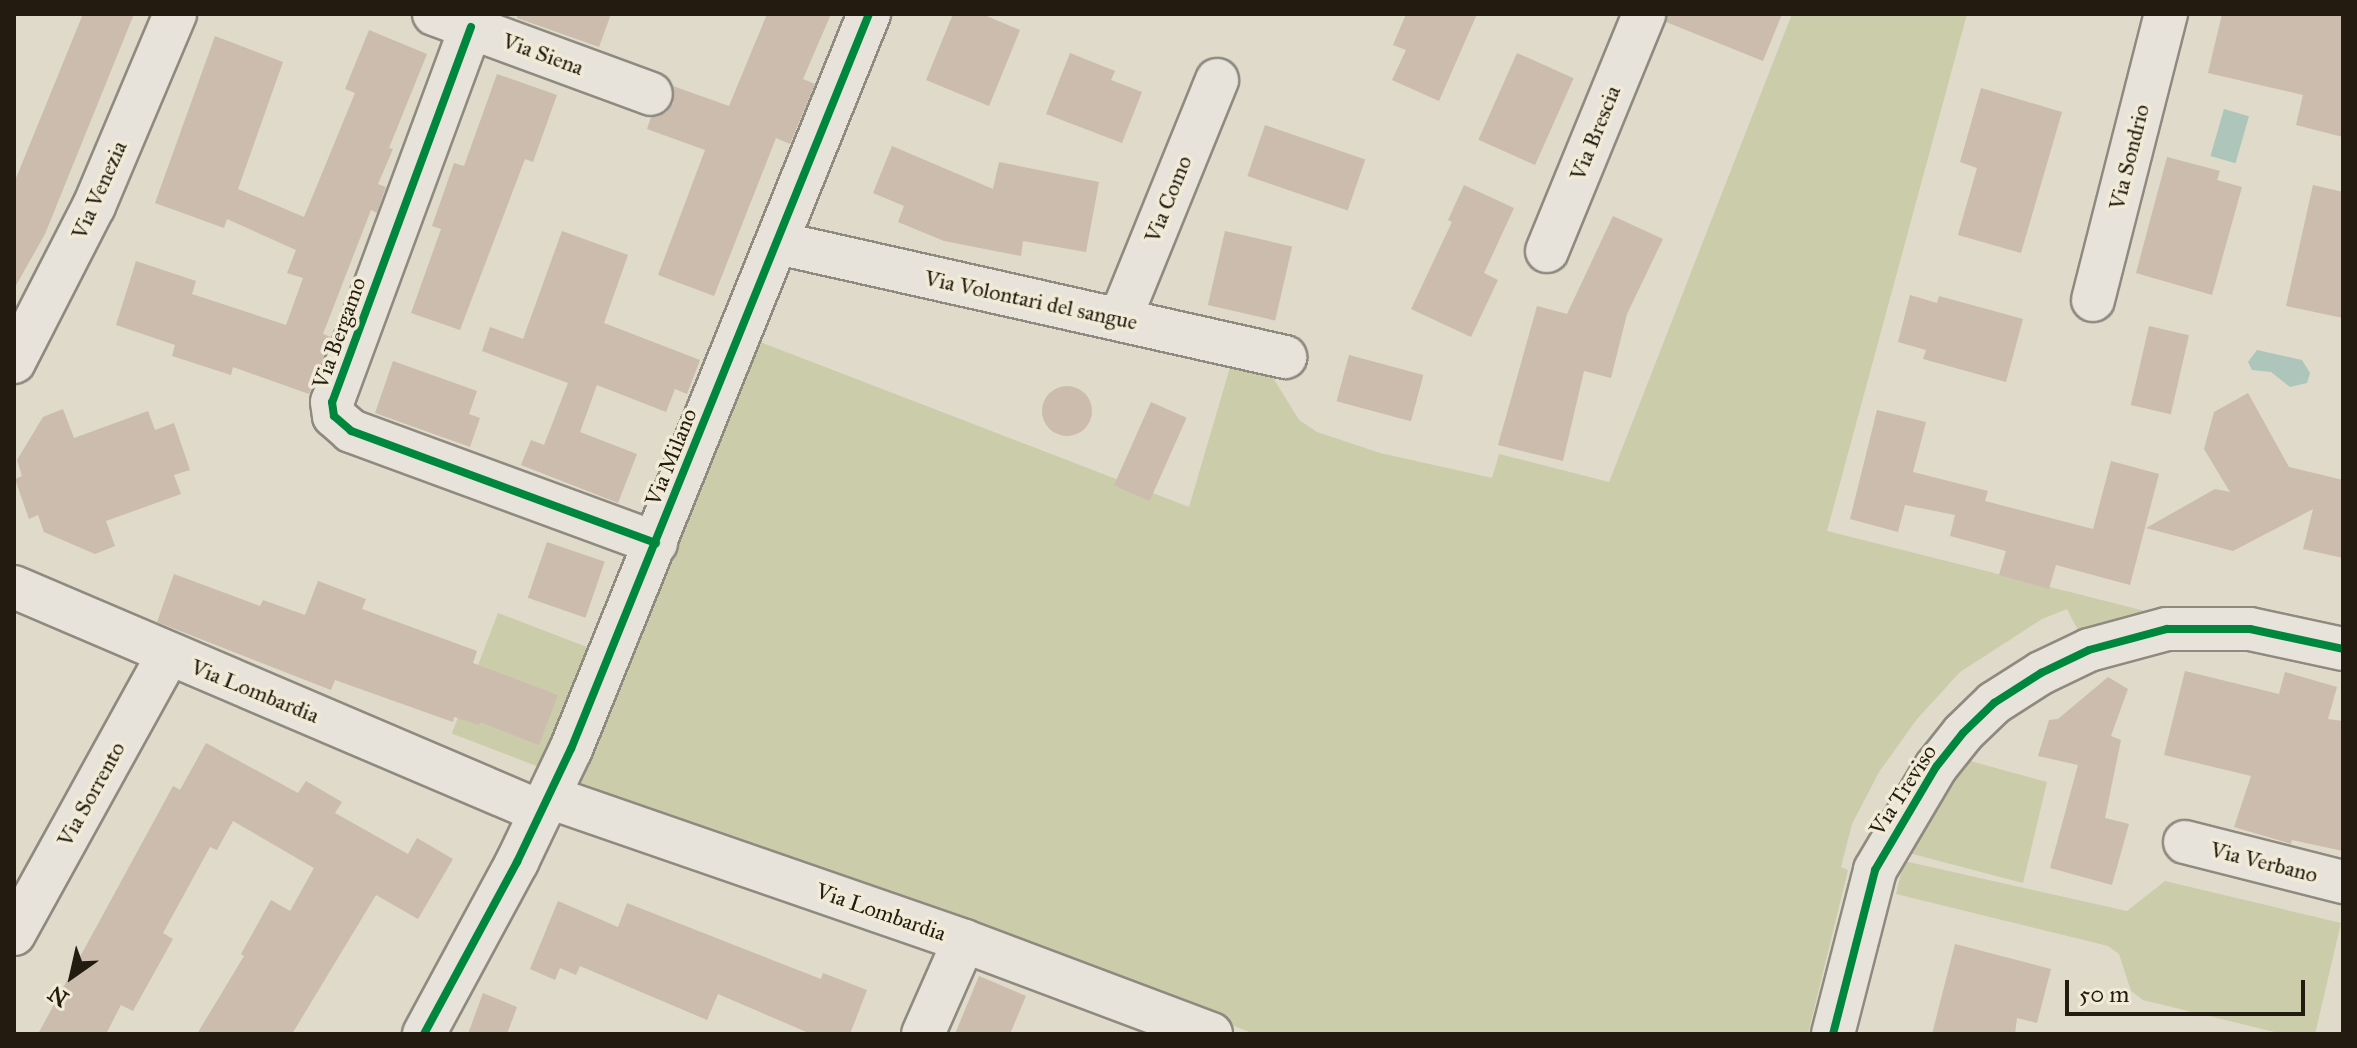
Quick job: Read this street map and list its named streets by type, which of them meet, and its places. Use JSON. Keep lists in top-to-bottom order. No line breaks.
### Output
{"streets":{"street":["Via Siena","Via Brescia","Via Sondrio","Via Venezia","Via Como","Via Volontari del sangue","Via Bergamo","Via Milano","Via Lombardia","Via Treviso","Via Sorrento","Via Verbano"]},"crossings":[["Via Siena","Via Bergamo"],["Via Como","Via Volontari del sangue"],["Via Volontari del sangue","Via Milano"],["Via Bergamo","Via Milano"],["Via Milano","Via Lombardia"],["Via Lombardia","Via Sorrento"]],"scale_bar":"50 m","north":"bottom left"}
